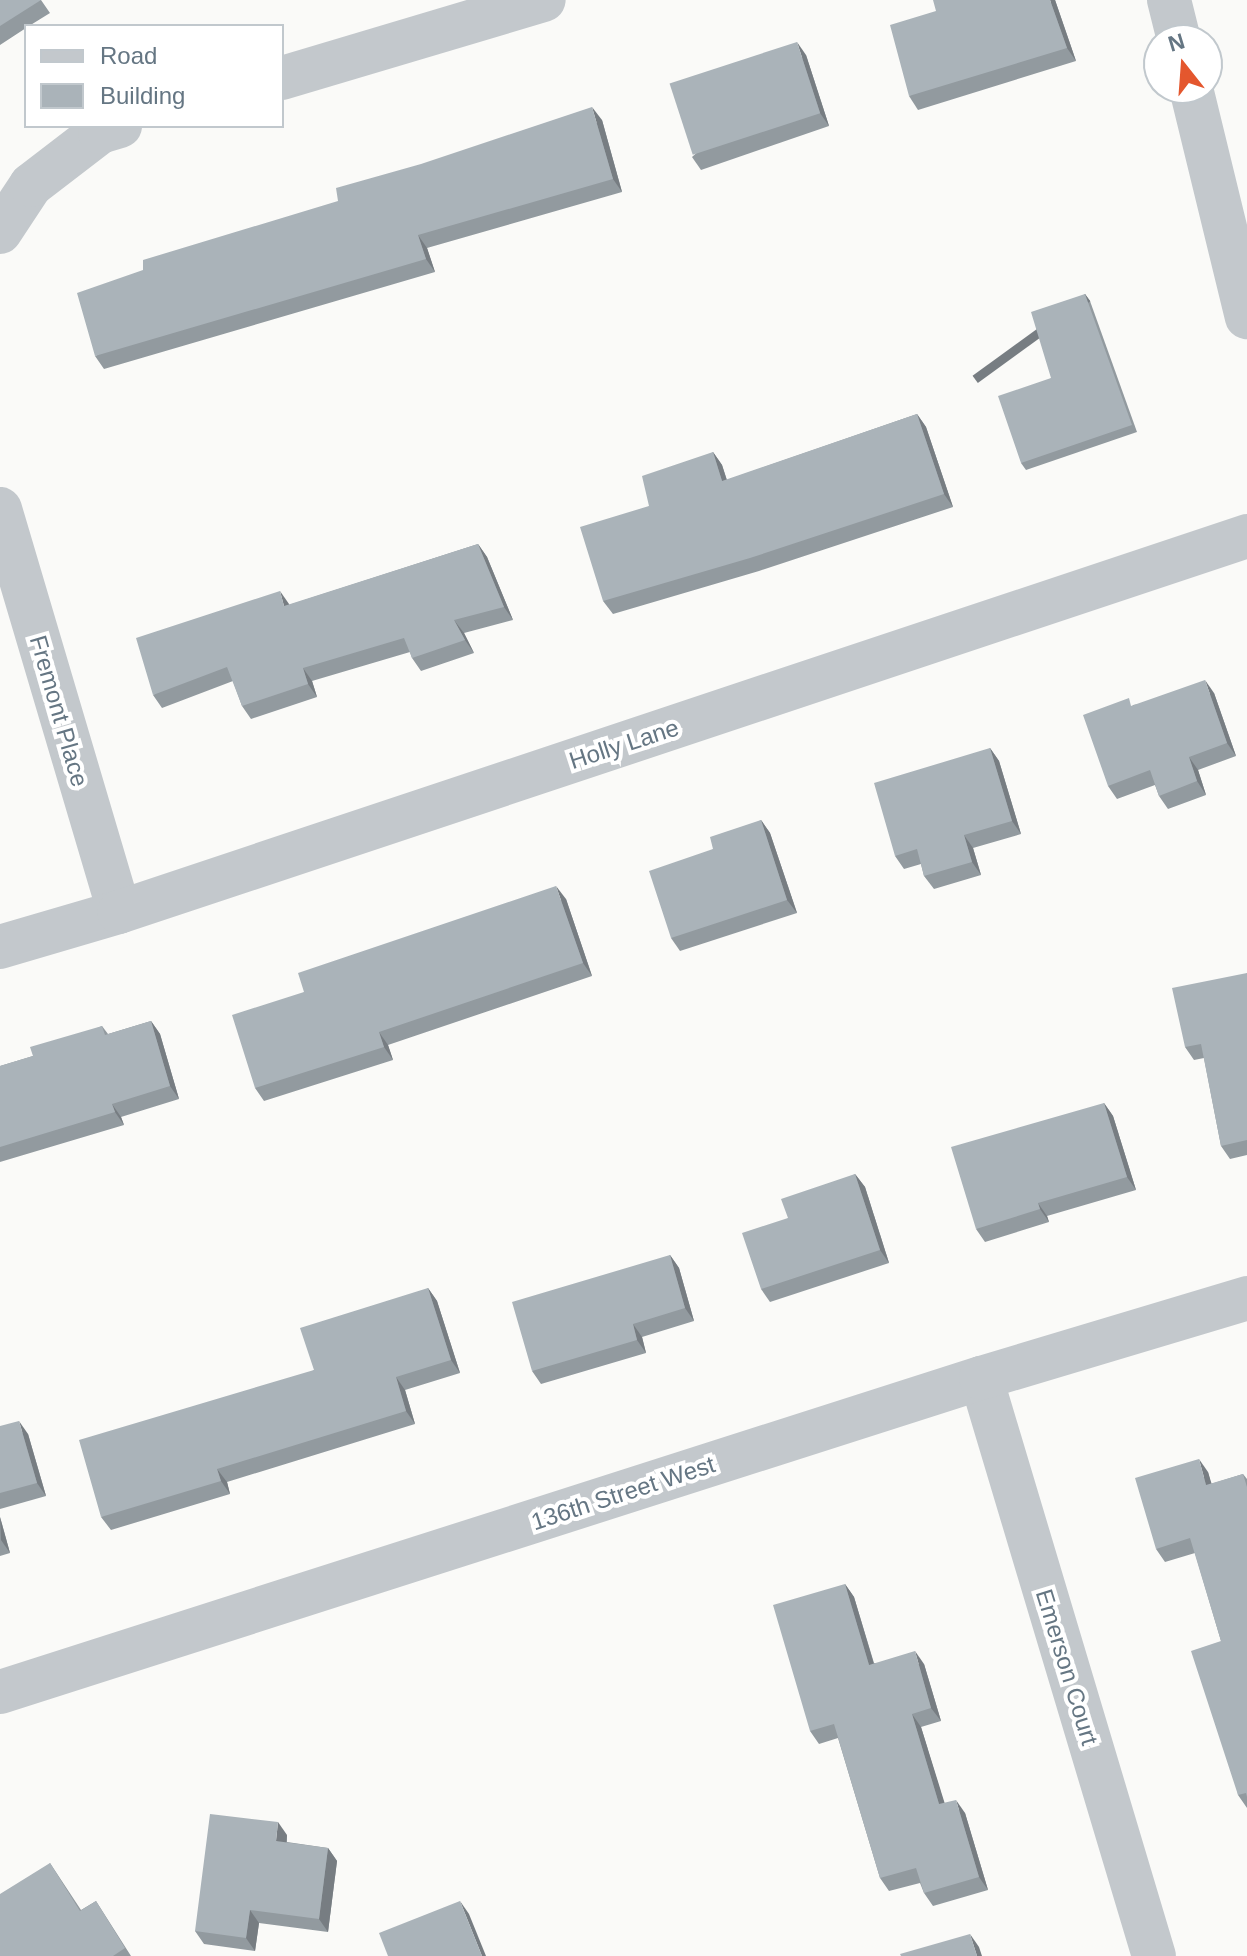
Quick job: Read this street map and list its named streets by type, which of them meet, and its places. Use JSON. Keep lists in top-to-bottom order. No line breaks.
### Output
{"streets":{"street":["Fremont Place","Holly Lane","136th Street West","Emerson Court"]},"crossings":[["Fremont Place","Holly Lane"],["136th Street West","Emerson Court"]],"legend":["Road","Building"],"north":"top"}
